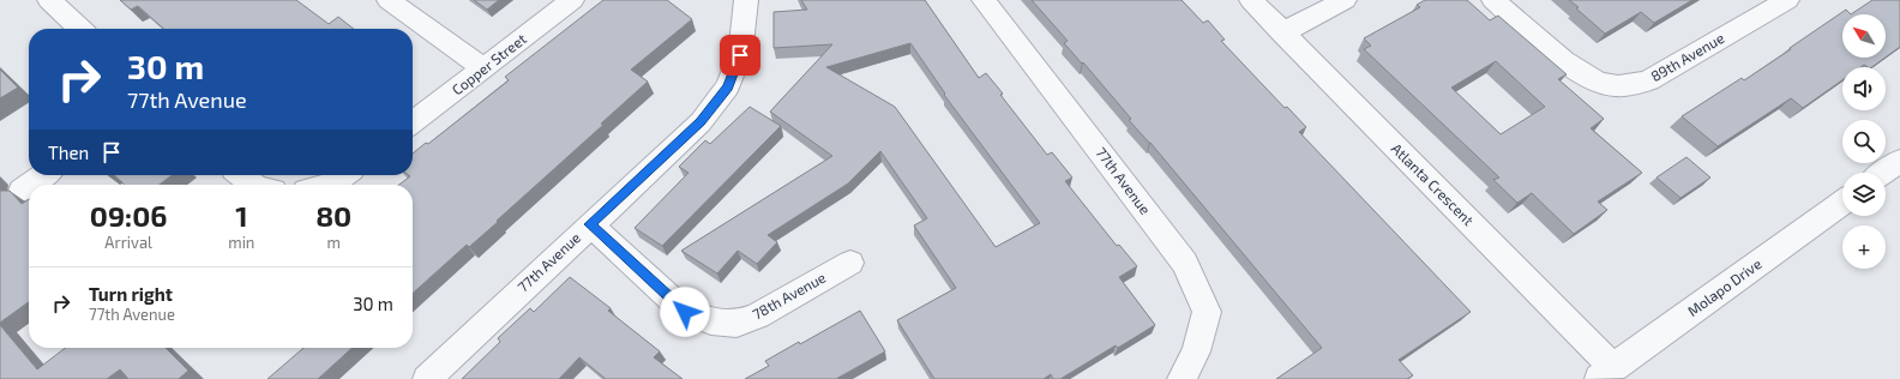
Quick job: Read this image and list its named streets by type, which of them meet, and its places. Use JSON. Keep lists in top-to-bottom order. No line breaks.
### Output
{"streets":{"street":["89th Avenue","Copper Street","77th Avenue","Atlanta Crescent","Molapo Drive","78th Avenue"]},"crossings":[["77th Avenue","78th Avenue"],["Atlanta Crescent","Molapo Drive"]],"north":"top left","page":{"map_buttons":"+","turn":["30 m","77th Avenue"],"then":"Then","eta":["09:06","Arrival","1","min","80","m"],"list":[{"name":"Turn right","note":"77th Avenue","value":"30 m"}]}}
